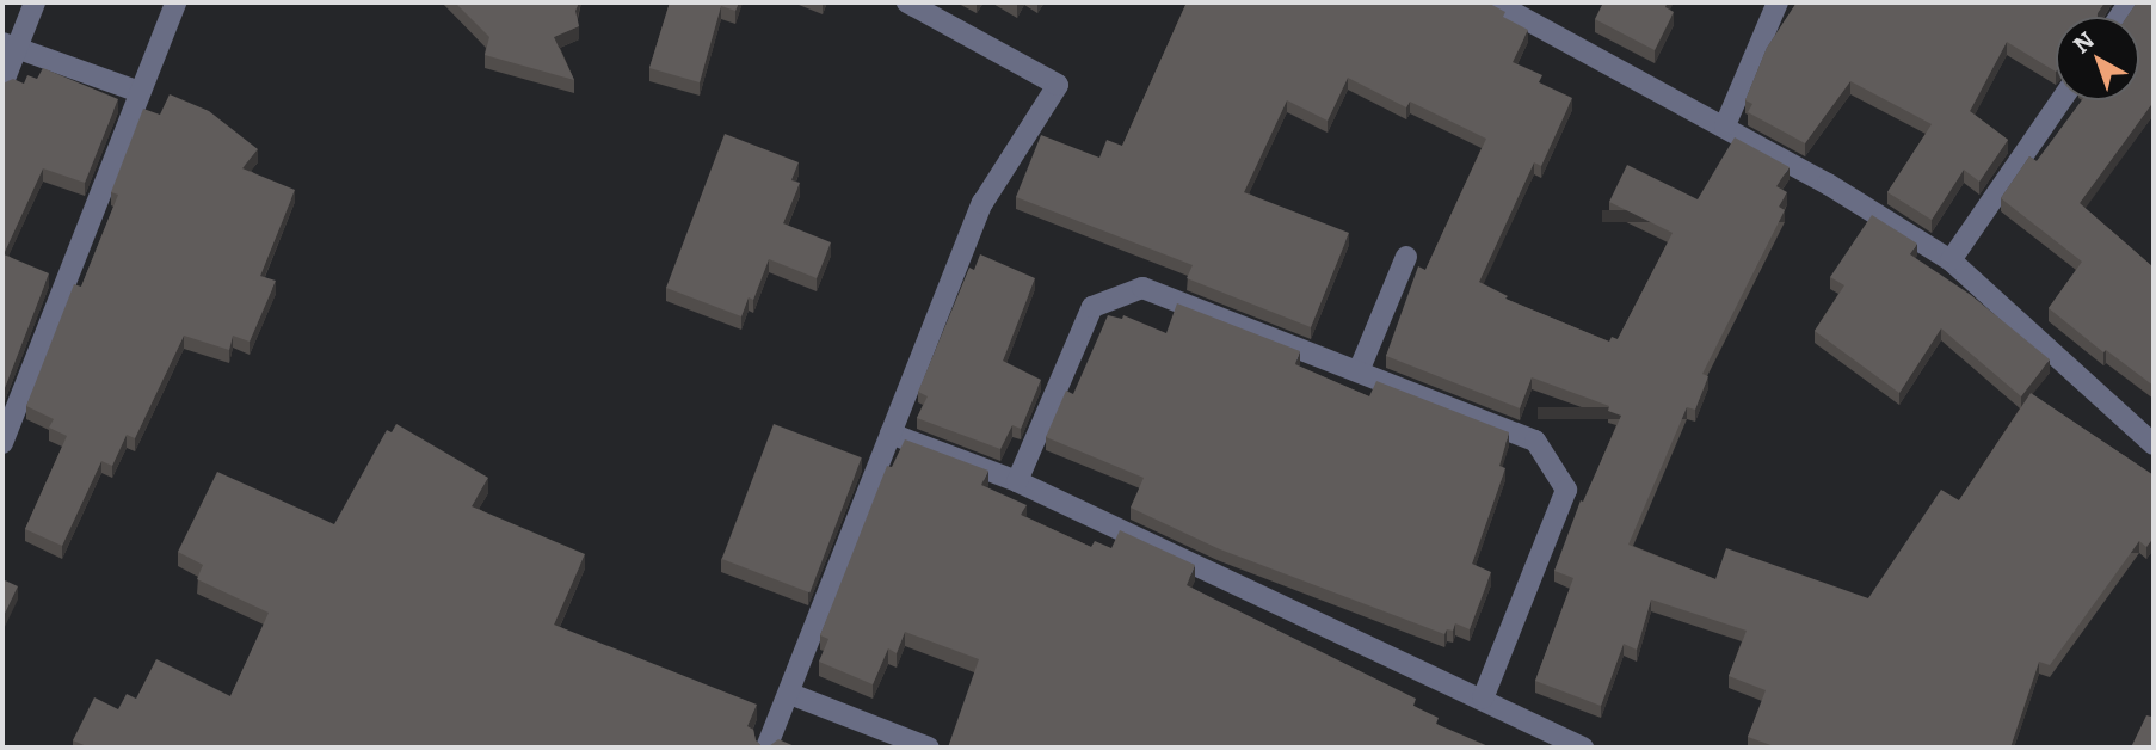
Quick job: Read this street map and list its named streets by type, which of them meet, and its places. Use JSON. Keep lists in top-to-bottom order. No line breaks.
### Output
{"north":"top left"}
